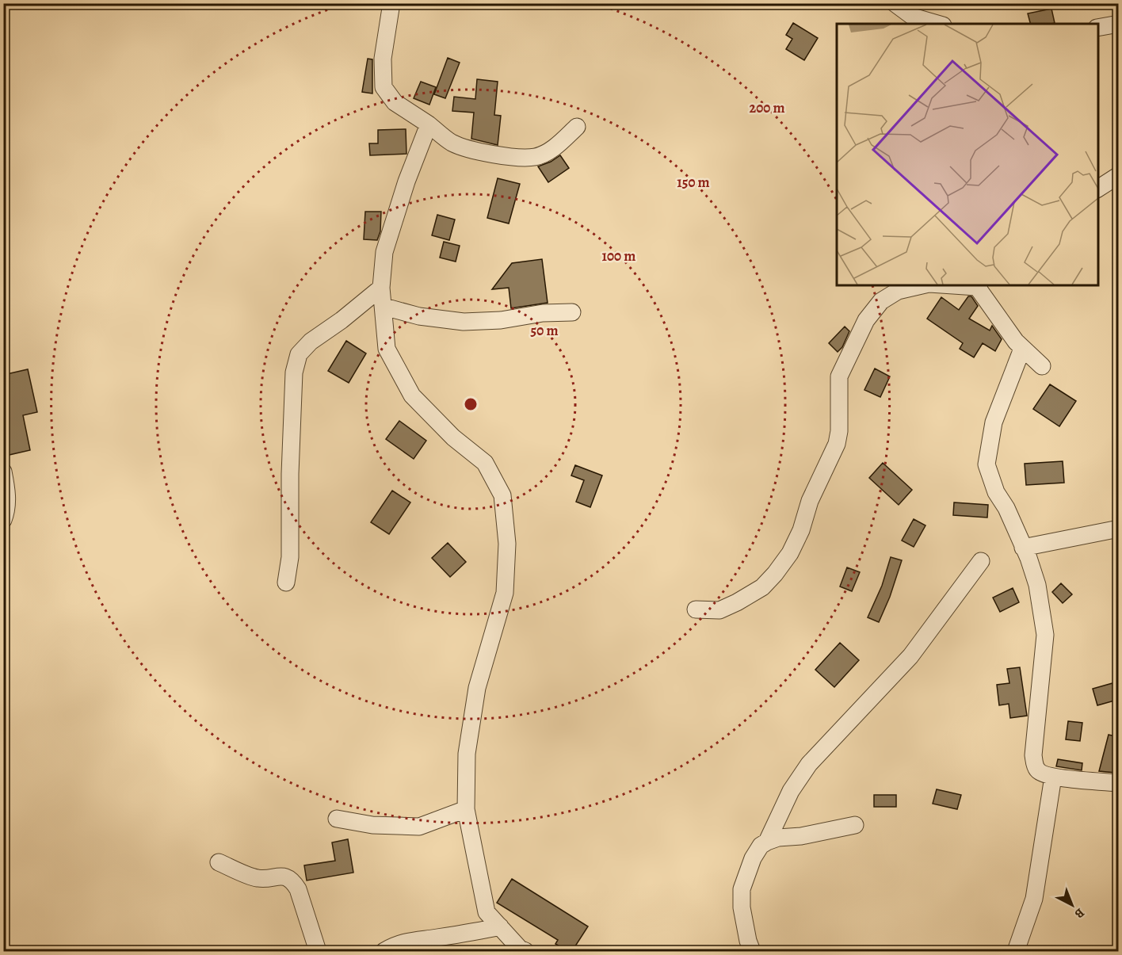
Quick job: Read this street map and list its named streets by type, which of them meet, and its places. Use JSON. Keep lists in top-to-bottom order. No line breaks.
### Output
{"north":"bottom right","rings":["200 m","150 m","100 m","50 m"]}
